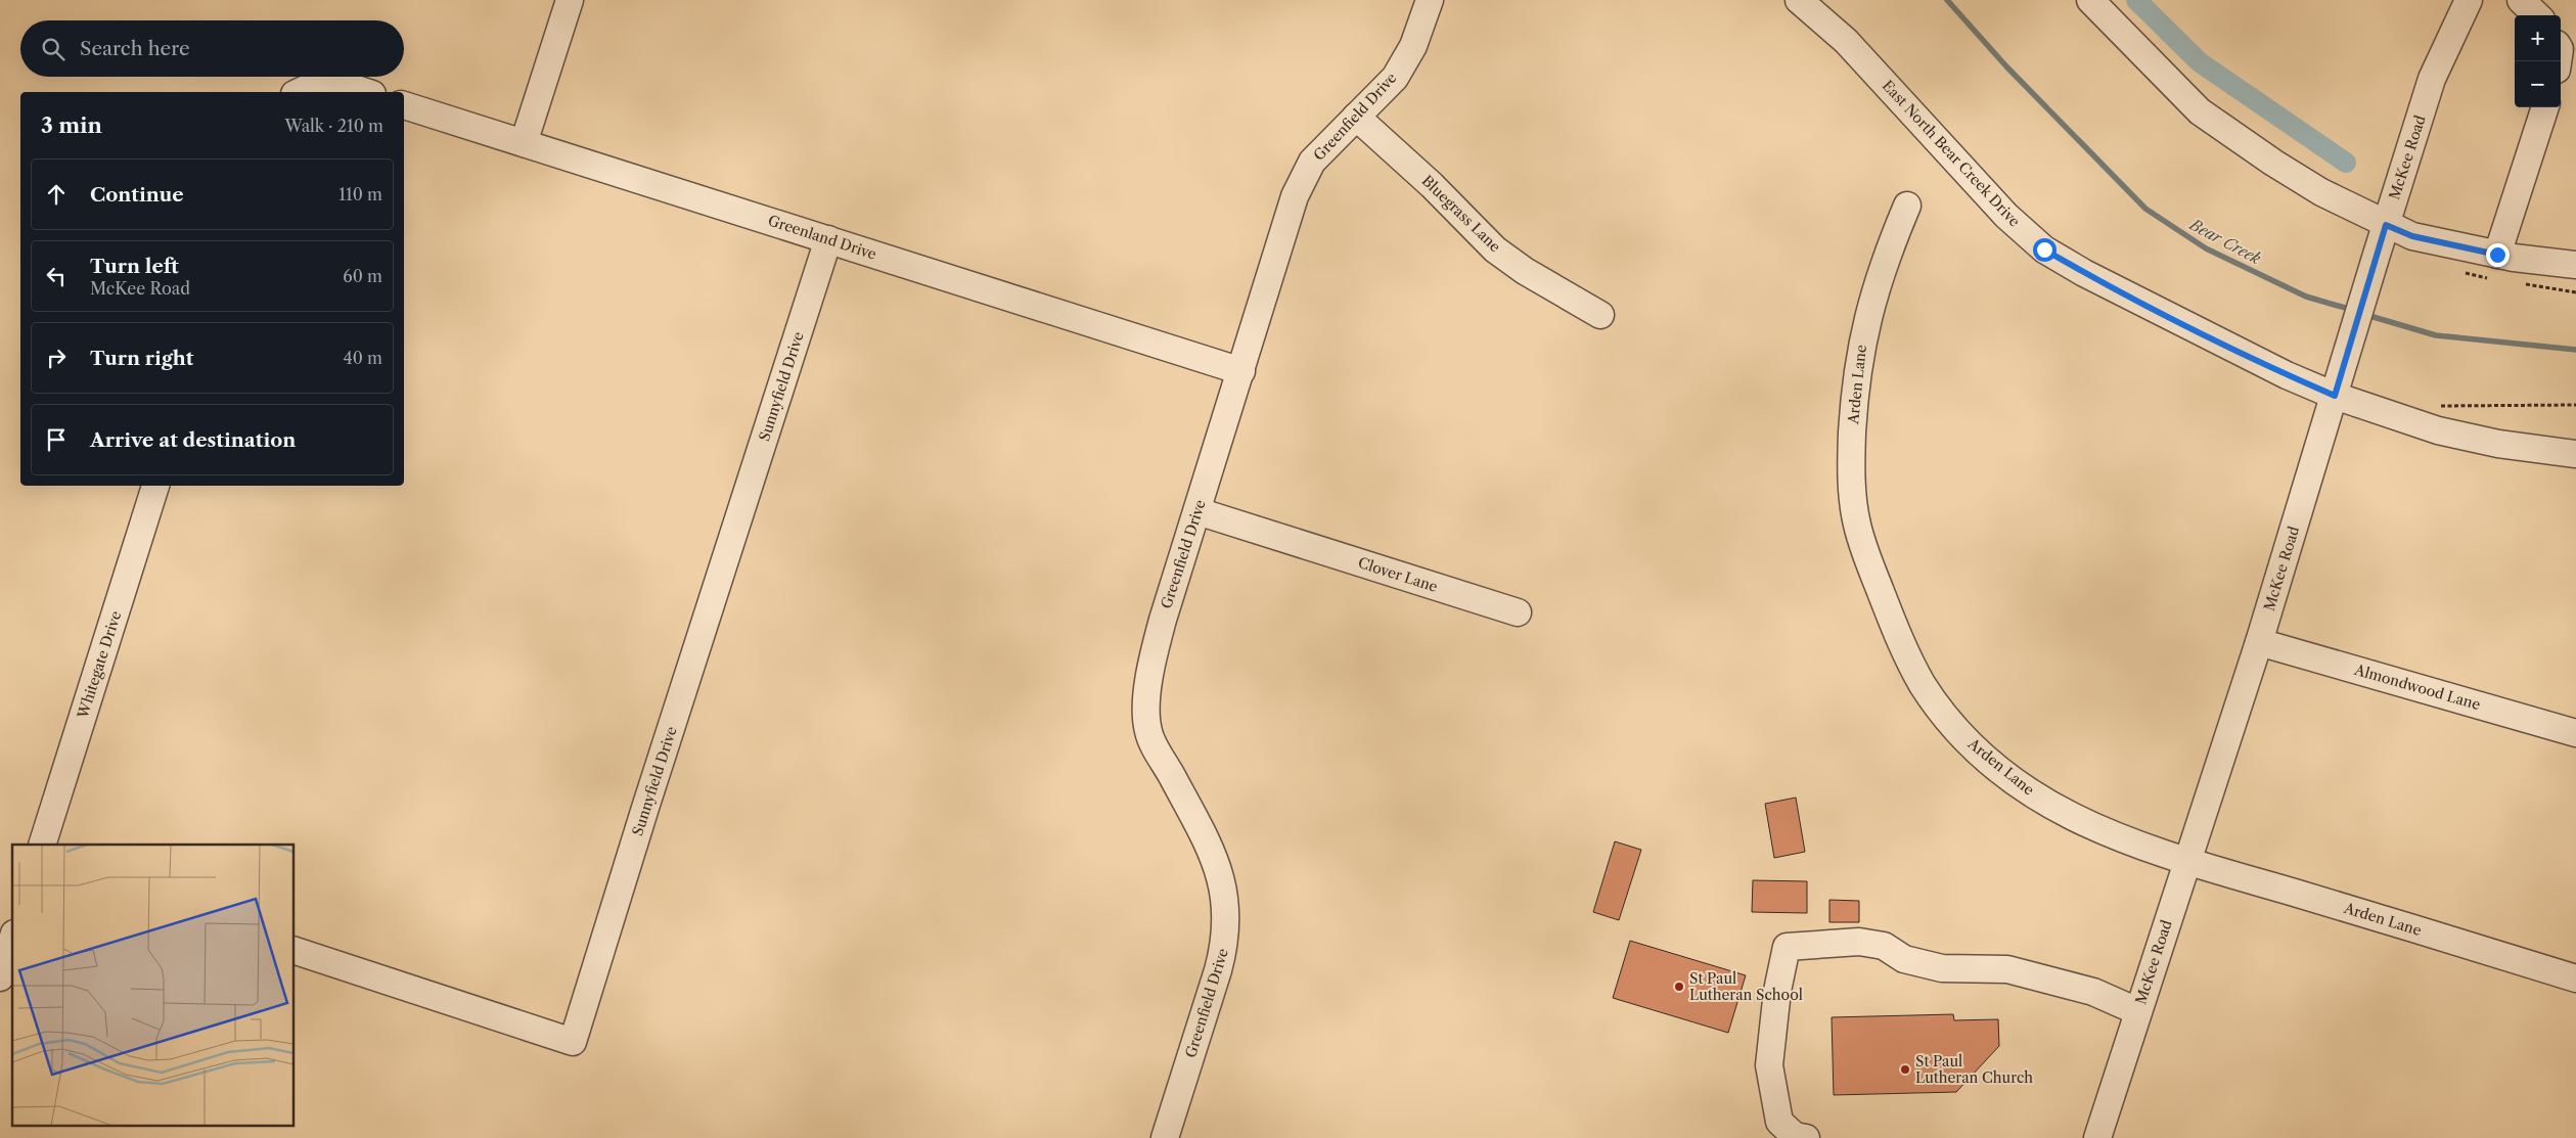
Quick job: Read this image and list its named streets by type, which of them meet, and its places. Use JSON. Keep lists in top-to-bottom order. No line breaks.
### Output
{"streets":{"street":["Greenfield Drive","East North Bear Creek Drive","McKee Road","Bluegrass Lane","Greenland Drive","Arden Lane","Sunnyfield Drive","Clover Lane","Whitegate Drive","Almondwood Lane"]},"crossings":[["Greenfield Drive","Bluegrass Lane"],["Greenfield Drive","Greenland Drive"],["Greenfield Drive","Clover Lane"],["East North Bear Creek Drive","McKee Road"],["McKee Road","Arden Lane"],["McKee Road","Almondwood Lane"],["Greenland Drive","Sunnyfield Drive"]],"water":["Bear Creek"],"places":["St Paul Lutheran School","St Paul Lutheran Church"],"page":{"map_buttons":["+","−"],"search":"Search here","heading":["3 min","Walk · 210 m"],"list":[["Continue","110 m"],["Turn left","McKee Road","60 m"],["Turn right","40 m"],"Arrive at destination"]}}
